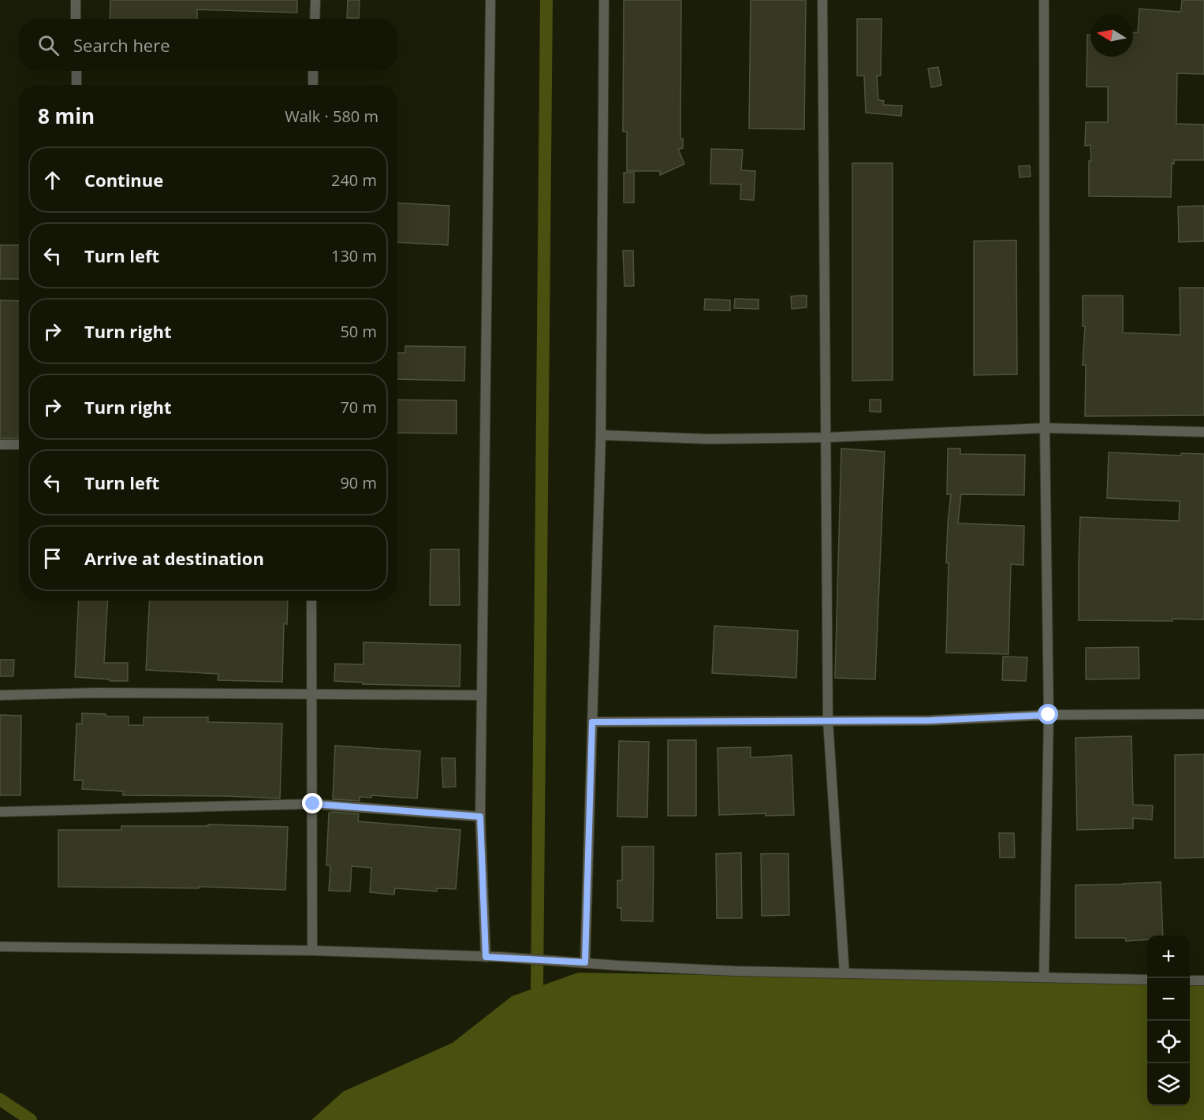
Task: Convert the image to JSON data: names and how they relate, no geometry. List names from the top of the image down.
{
  "north": "left",
  "page": {
    "search": "Search here",
    "heading": ["8 min", "Walk · 580 m"],
    "list": [
      ["Continue", "240 m"],
      ["Turn left", "130 m"],
      ["Turn right", "50 m"],
      ["Turn right", "70 m"],
      ["Turn left", "90 m"],
      "Arrive at destination"
    ],
    "map_buttons": ["+", "−"]
  }
}
